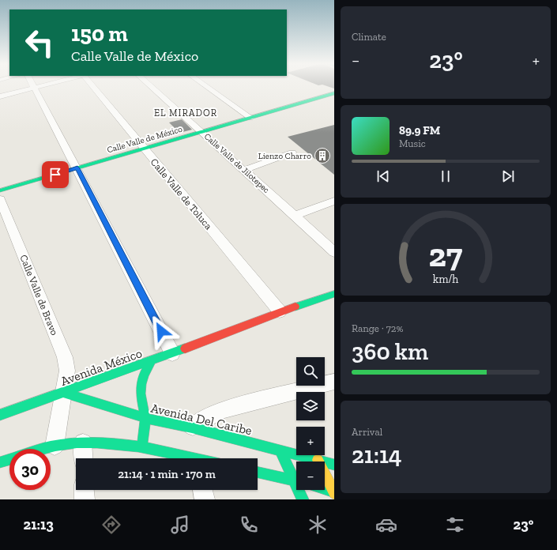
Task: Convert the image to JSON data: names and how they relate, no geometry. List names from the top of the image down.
{
  "streets": {
    "main road": ["Calle Valle de México", "Avenida México", "Avenida Del Caribe"],
    "street": ["Calle Valle de Jilotepec", "Calle Valle de Toluca", "Calle Valle de Bravo"]
  },
  "crossings": [
    ["Calle Valle de México", "Calle Valle de Jilotepec"],
    ["Calle Valle de México", "Calle Valle de Toluca"],
    ["Calle Valle de Toluca", "Avenida México"],
    ["Calle Valle de Bravo", "Avenida México"],
    ["Calle Valle de Bravo", "Avenida Del Caribe"],
    ["Avenida México", "Avenida Del Caribe"]
  ],
  "districts": ["EL MIRADOR"],
  "places": {
    "building": ["Lienzo Charro"]
  },
  "page": {
    "tile": [
      "Climate",
      ["Range · 72%", "360 km"],
      ["Arrival", "21:14"]
    ],
    "turn": ["150 m", "Calle Valle de México"],
    "heat": ["−", "23°", "+"],
    "song": ["89.9 FM", "Music"],
    "map_buttons": ["+", "−"],
    "limit": "30",
    "trip": "21:14 · 1 min · 170 m",
    "tabs": ["21:13", "23°"],
    "gauge": ["27", "km/h"]
  }
}
